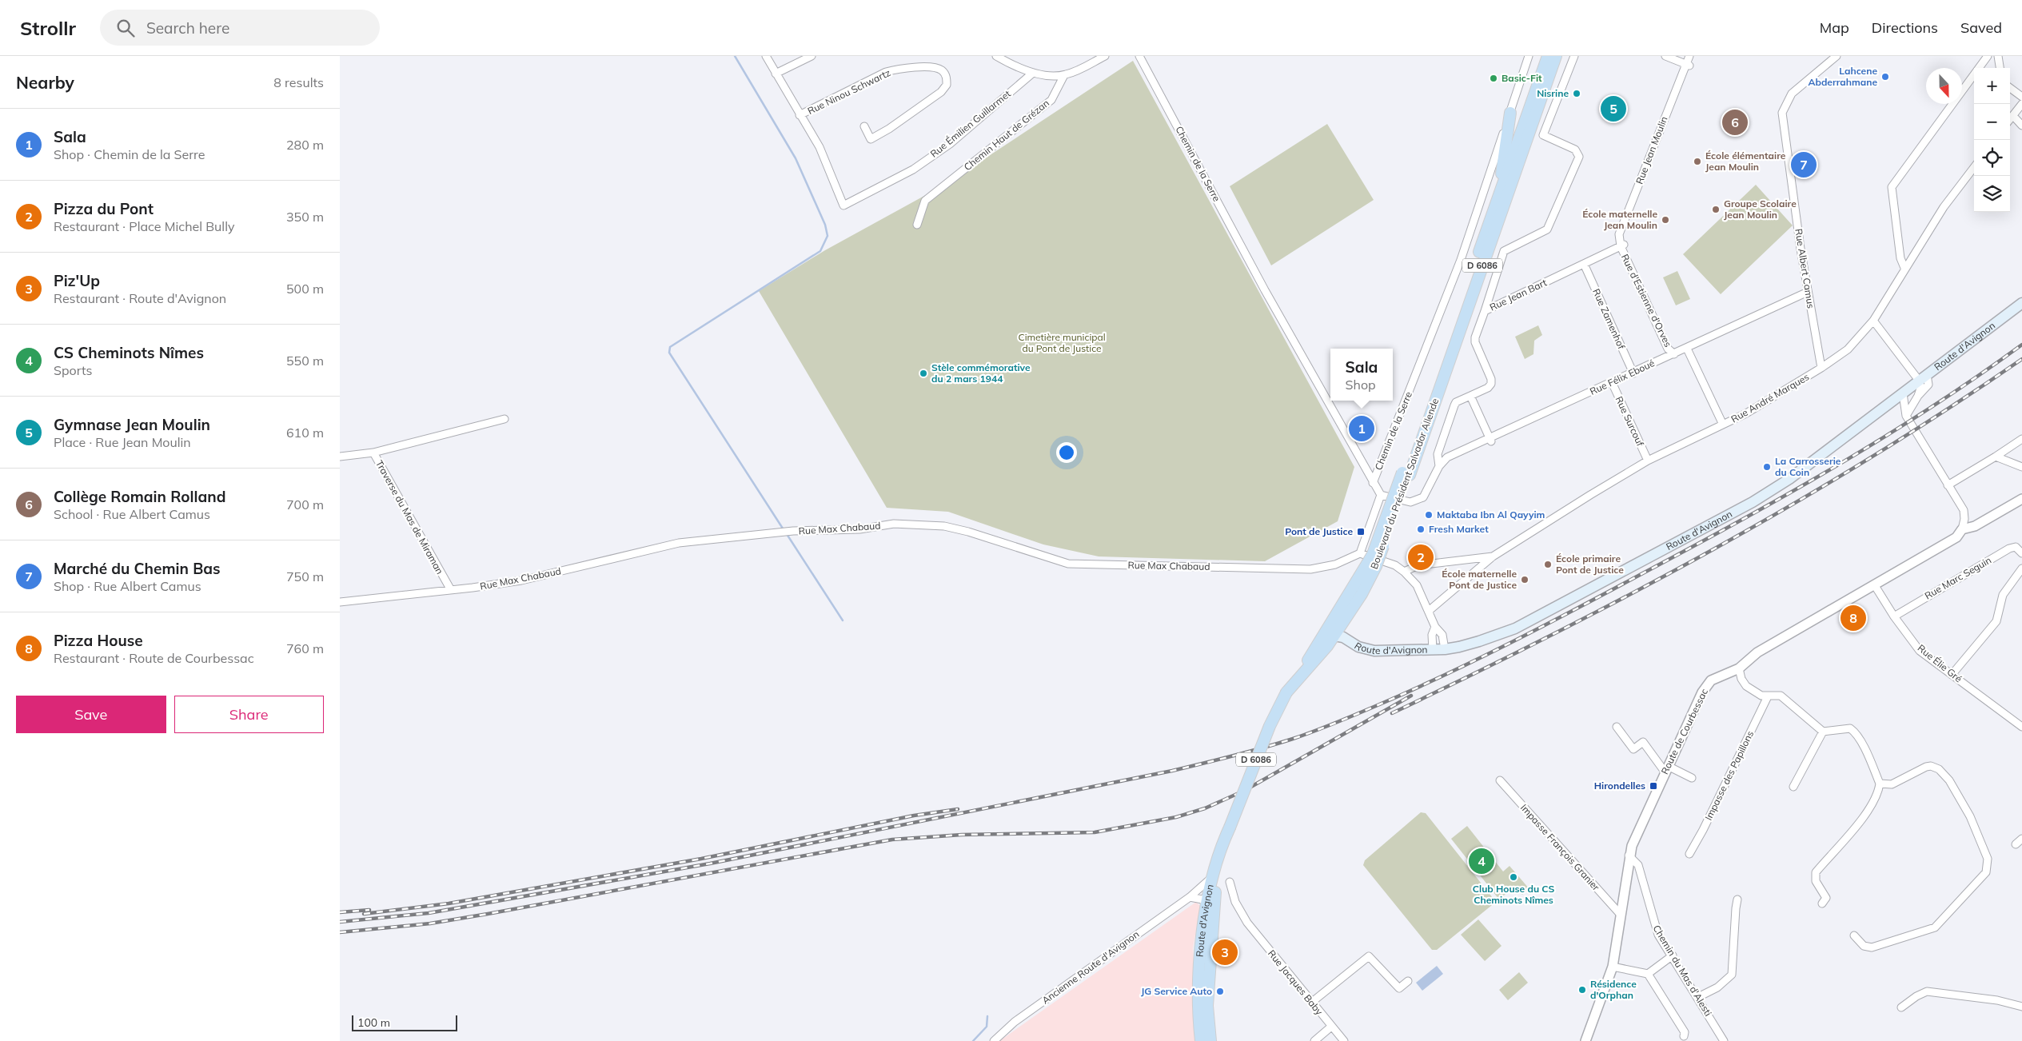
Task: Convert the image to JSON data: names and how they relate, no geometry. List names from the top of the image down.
{
  "streets": {
    "main road": ["D 6086", "Route d'Avignon", "Boulevard du Président Salvador Allende"],
    "street": [
      "Rue Ninou Schwartz",
      "Rue Émilien Guillarmet",
      "Chemin Haut de Grézan",
      "Rue Jean Moulin",
      "Chemin de la Serre",
      "Rue Albert Camus",
      "Rue Jean Bart",
      "Rue d'Estienne d'Orves",
      "Rue Zamenhof",
      "Rue Félix Eboué",
      "Rue André Marques",
      "Rue Surcouf",
      "Traverse du Mas de Miraman",
      "Rue Max Chabaud",
      "Rue Marc Seguin",
      "Rue Élie Gré",
      "Route de Courbessac",
      "Impasse des Papillons",
      "Impasse François Granier",
      "Ancienne Route d'Avignon",
      "Chemin du Mas d'Alesti",
      "Rue Jacques Baby"
    ]
  },
  "crossings": [
    ["Rue Ninou Schwartz", "Rue Émilien Guillarmet"],
    ["Rue Jean Moulin", "Rue Jean Bart"],
    ["Rue Jean Moulin", "Rue d'Estienne d'Orves"],
    ["D 6086", "Route d'Avignon"],
    ["D 6086", "Boulevard du Président Salvador Allende"],
    ["Rue Albert Camus", "Rue Félix Eboué"],
    ["Rue Albert Camus", "Rue André Marques"],
    ["Rue Jean Bart", "Rue d'Estienne d'Orves"],
    ["Rue Jean Bart", "Rue Zamenhof"],
    ["Rue d'Estienne d'Orves", "Rue Félix Eboué"],
    ["Rue d'Estienne d'Orves", "Rue André Marques"],
    ["Rue Zamenhof", "Rue Félix Eboué"],
    ["Route d'Avignon", "Boulevard du Président Salvador Allende"],
    ["Route d'Avignon", "Ancienne Route d'Avignon"],
    ["Rue Félix Eboué", "Rue Surcouf"],
    ["Rue André Marques", "Rue Surcouf"],
    ["Traverse du Mas de Miraman", "Rue Max Chabaud"],
    ["Rue Marc Seguin", "Rue Élie Gré"],
    ["Rue Élie Gré", "Route de Courbessac"],
    ["Route de Courbessac", "Impasse François Granier"],
    ["Route de Courbessac", "Chemin du Mas d'Alesti"]
  ],
  "parks": ["Cimetière municipal du Pont de Justice"],
  "places": {
    "other": [
      "Lahcene Abderrahmane",
      "Basic-Fit",
      "Nisrine",
      "École élémentaire Jean Moulin",
      "Groupe Scolaire Jean Moulin",
      "École maternelle Jean Moulin",
      "Stèle commémorative du 2 mars 1944",
      "La Carrosserie du Coin",
      "Maktaba Ibn Al Qayyim",
      "Fresh Market",
      "École primaire Pont de Justice",
      "École maternelle Pont de Justice",
      "Club House du CS Cheminots Nîmes",
      "Résidence d'Orphan",
      "JG Service Auto"
    ],
    "transit": ["Pont de Justice", "Hirondelles"]
  },
  "scale_bar": "100 m",
  "north": "bottom",
  "page": {
    "header": "Strollr",
    "search": "Search here",
    "nav": ["Map", "Directions", "Saved"],
    "heading": ["Nearby", "8 results"],
    "map_buttons": ["+", "−"],
    "pins": [
      "5",
      "6",
      "7",
      "1",
      "2",
      "8",
      "4",
      "3"
    ],
    "list": [
      {
        "mark": "1",
        "name": "Sala",
        "note": "Shop · Chemin de la Serre",
        "value": "280 m"
      },
      {
        "mark": "2",
        "name": "Pizza du Pont",
        "note": "Restaurant · Place Michel Bully",
        "value": "350 m"
      },
      {
        "mark": "3",
        "name": "Piz'Up",
        "note": "Restaurant · Route d'Avignon",
        "value": "500 m"
      },
      {
        "mark": "4",
        "name": "CS Cheminots Nîmes",
        "note": "Sports",
        "value": "550 m"
      },
      {
        "mark": "5",
        "name": "Gymnase Jean Moulin",
        "note": "Place · Rue Jean Moulin",
        "value": "610 m"
      },
      {
        "mark": "6",
        "name": "Collège Romain Rolland",
        "note": "School · Rue Albert Camus",
        "value": "700 m"
      },
      {
        "mark": "7",
        "name": "Marché du Chemin Bas",
        "note": "Shop · Rue Albert Camus",
        "value": "750 m"
      },
      {
        "mark": "8",
        "name": "Pizza House",
        "note": "Restaurant · Route de Courbessac",
        "value": "760 m"
      }
    ],
    "popup": ["Sala", "Shop"],
    "buttons": ["Save", "Share"],
    "scale": "100 m"
  }
}
